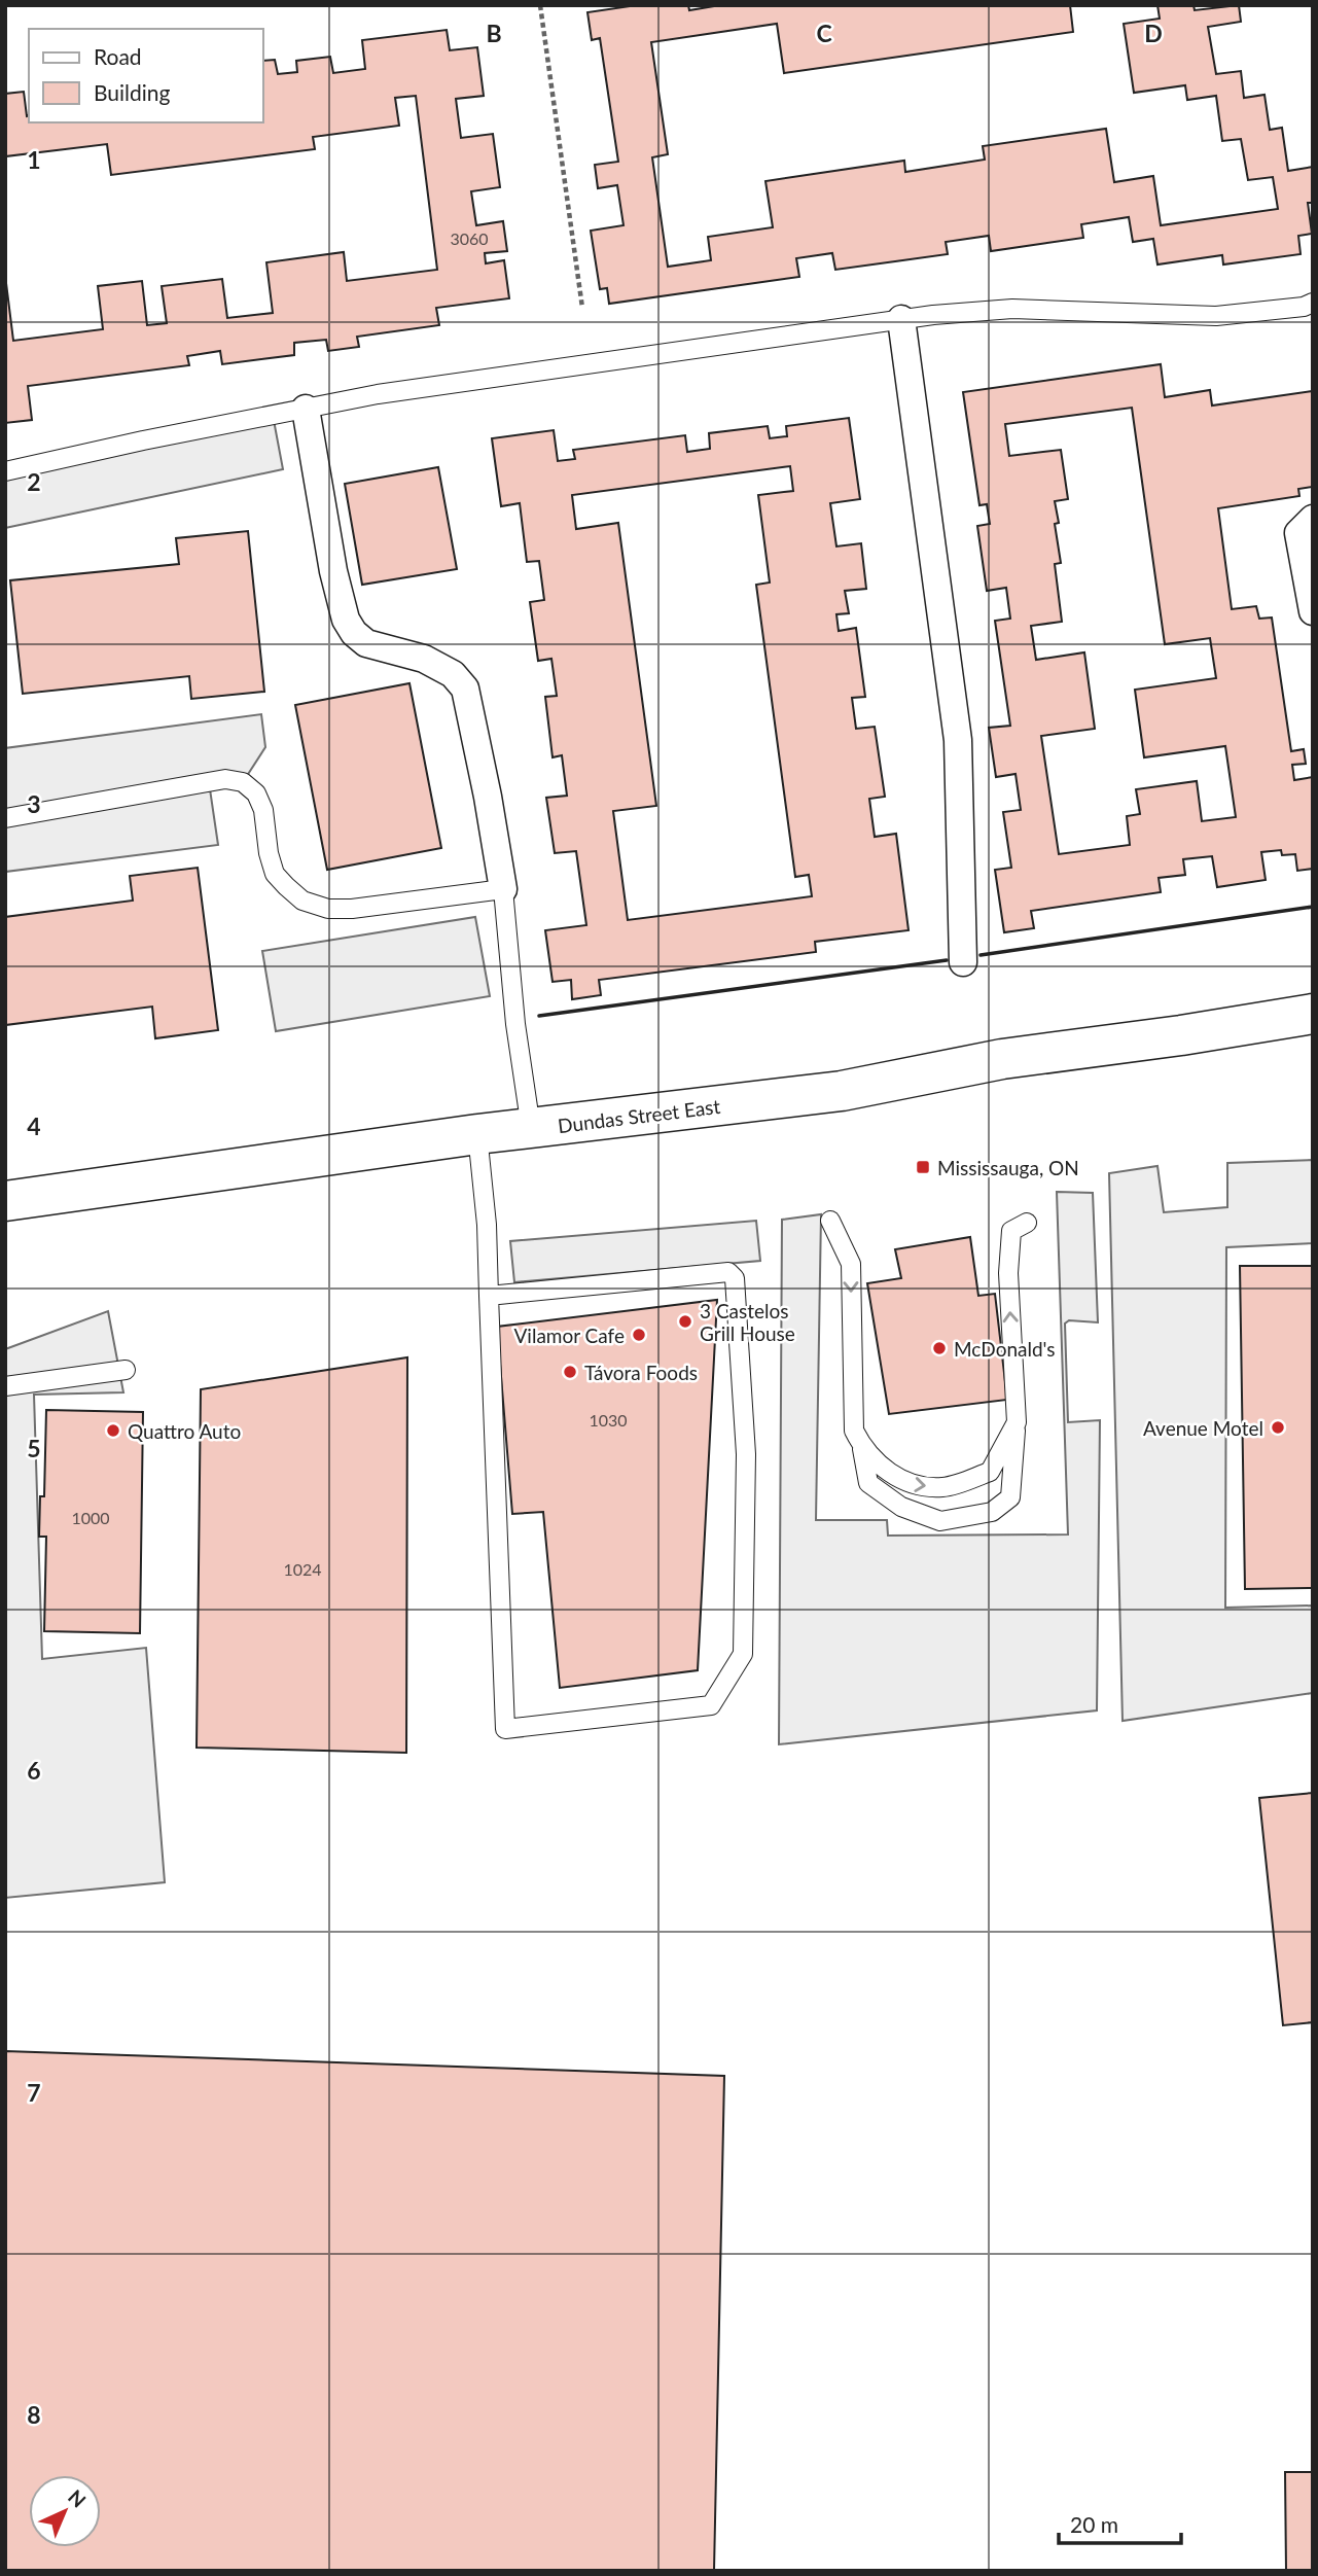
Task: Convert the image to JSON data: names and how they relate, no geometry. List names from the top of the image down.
{
  "streets": {
    "main road": ["Dundas Street East"]
  },
  "places": {
    "transit": ["Mississauga, ON"],
    "other": [
      "3 Castelos Grill House",
      "Vilamor Cafe",
      "McDonald's",
      "Távora Foods",
      "Avenue Motel",
      "Quattro Auto"
    ]
  },
  "house_numbers": [
    "3060",
    "1030",
    "1000",
    "1024"
  ],
  "legend": ["Road", "Building"],
  "scale_bar": "20 m",
  "north": "top right",
  "grid": {
    "columns": ["B", "C", "D"],
    "rows": [
      "1",
      "2",
      "3",
      "4",
      "5",
      "6",
      "7",
      "8"
    ]
  }
}
